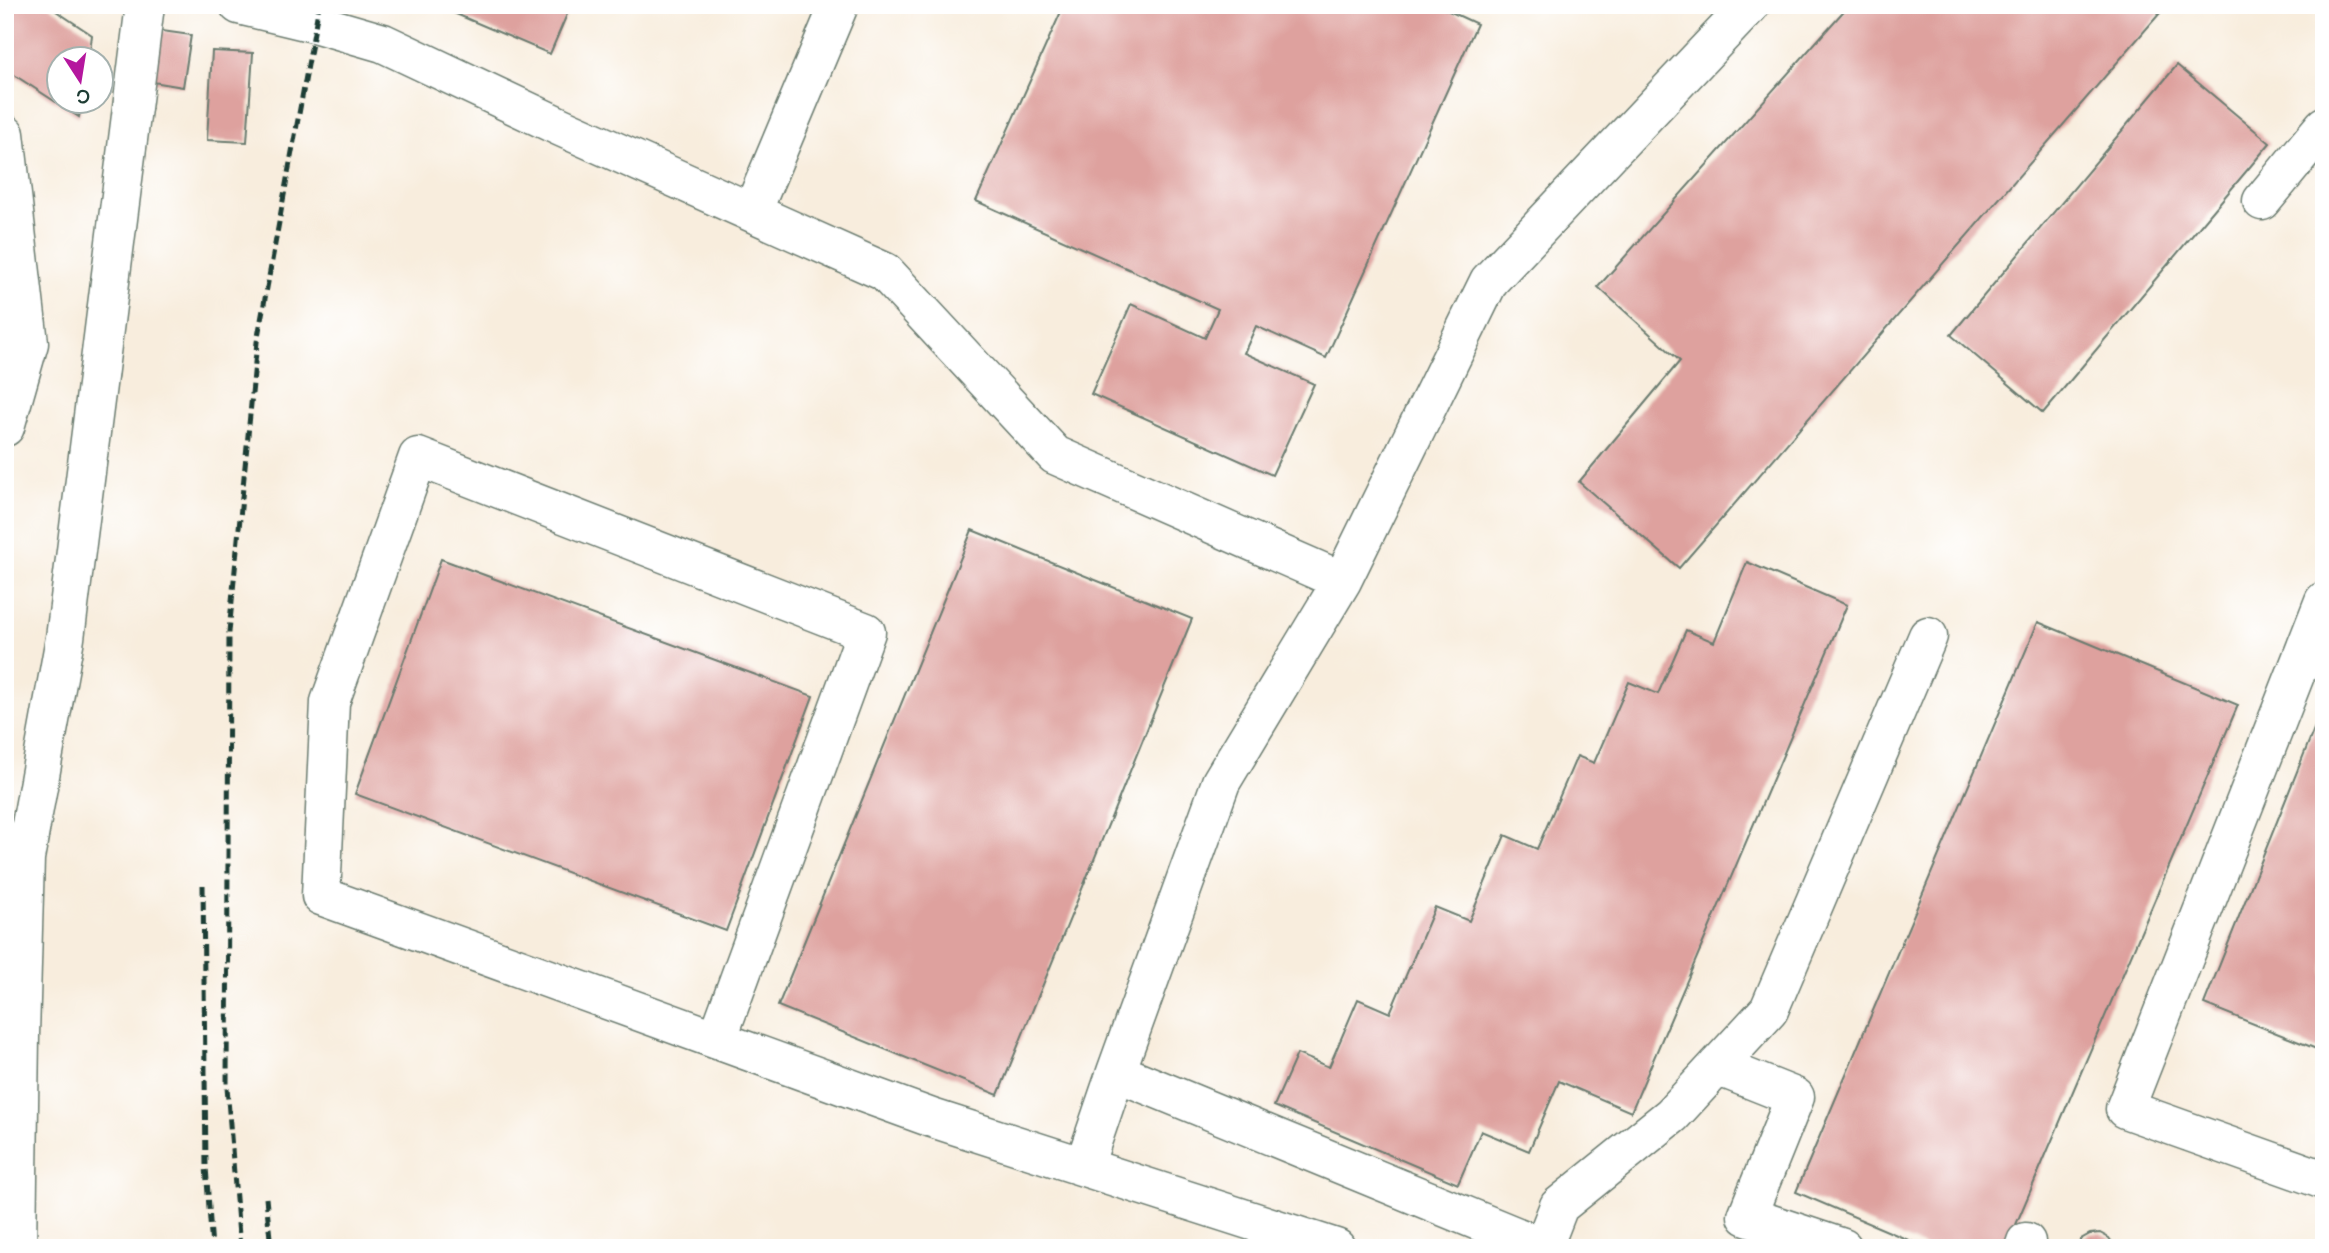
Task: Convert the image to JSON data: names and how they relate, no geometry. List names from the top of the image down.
{
  "north": "bottom"
}
